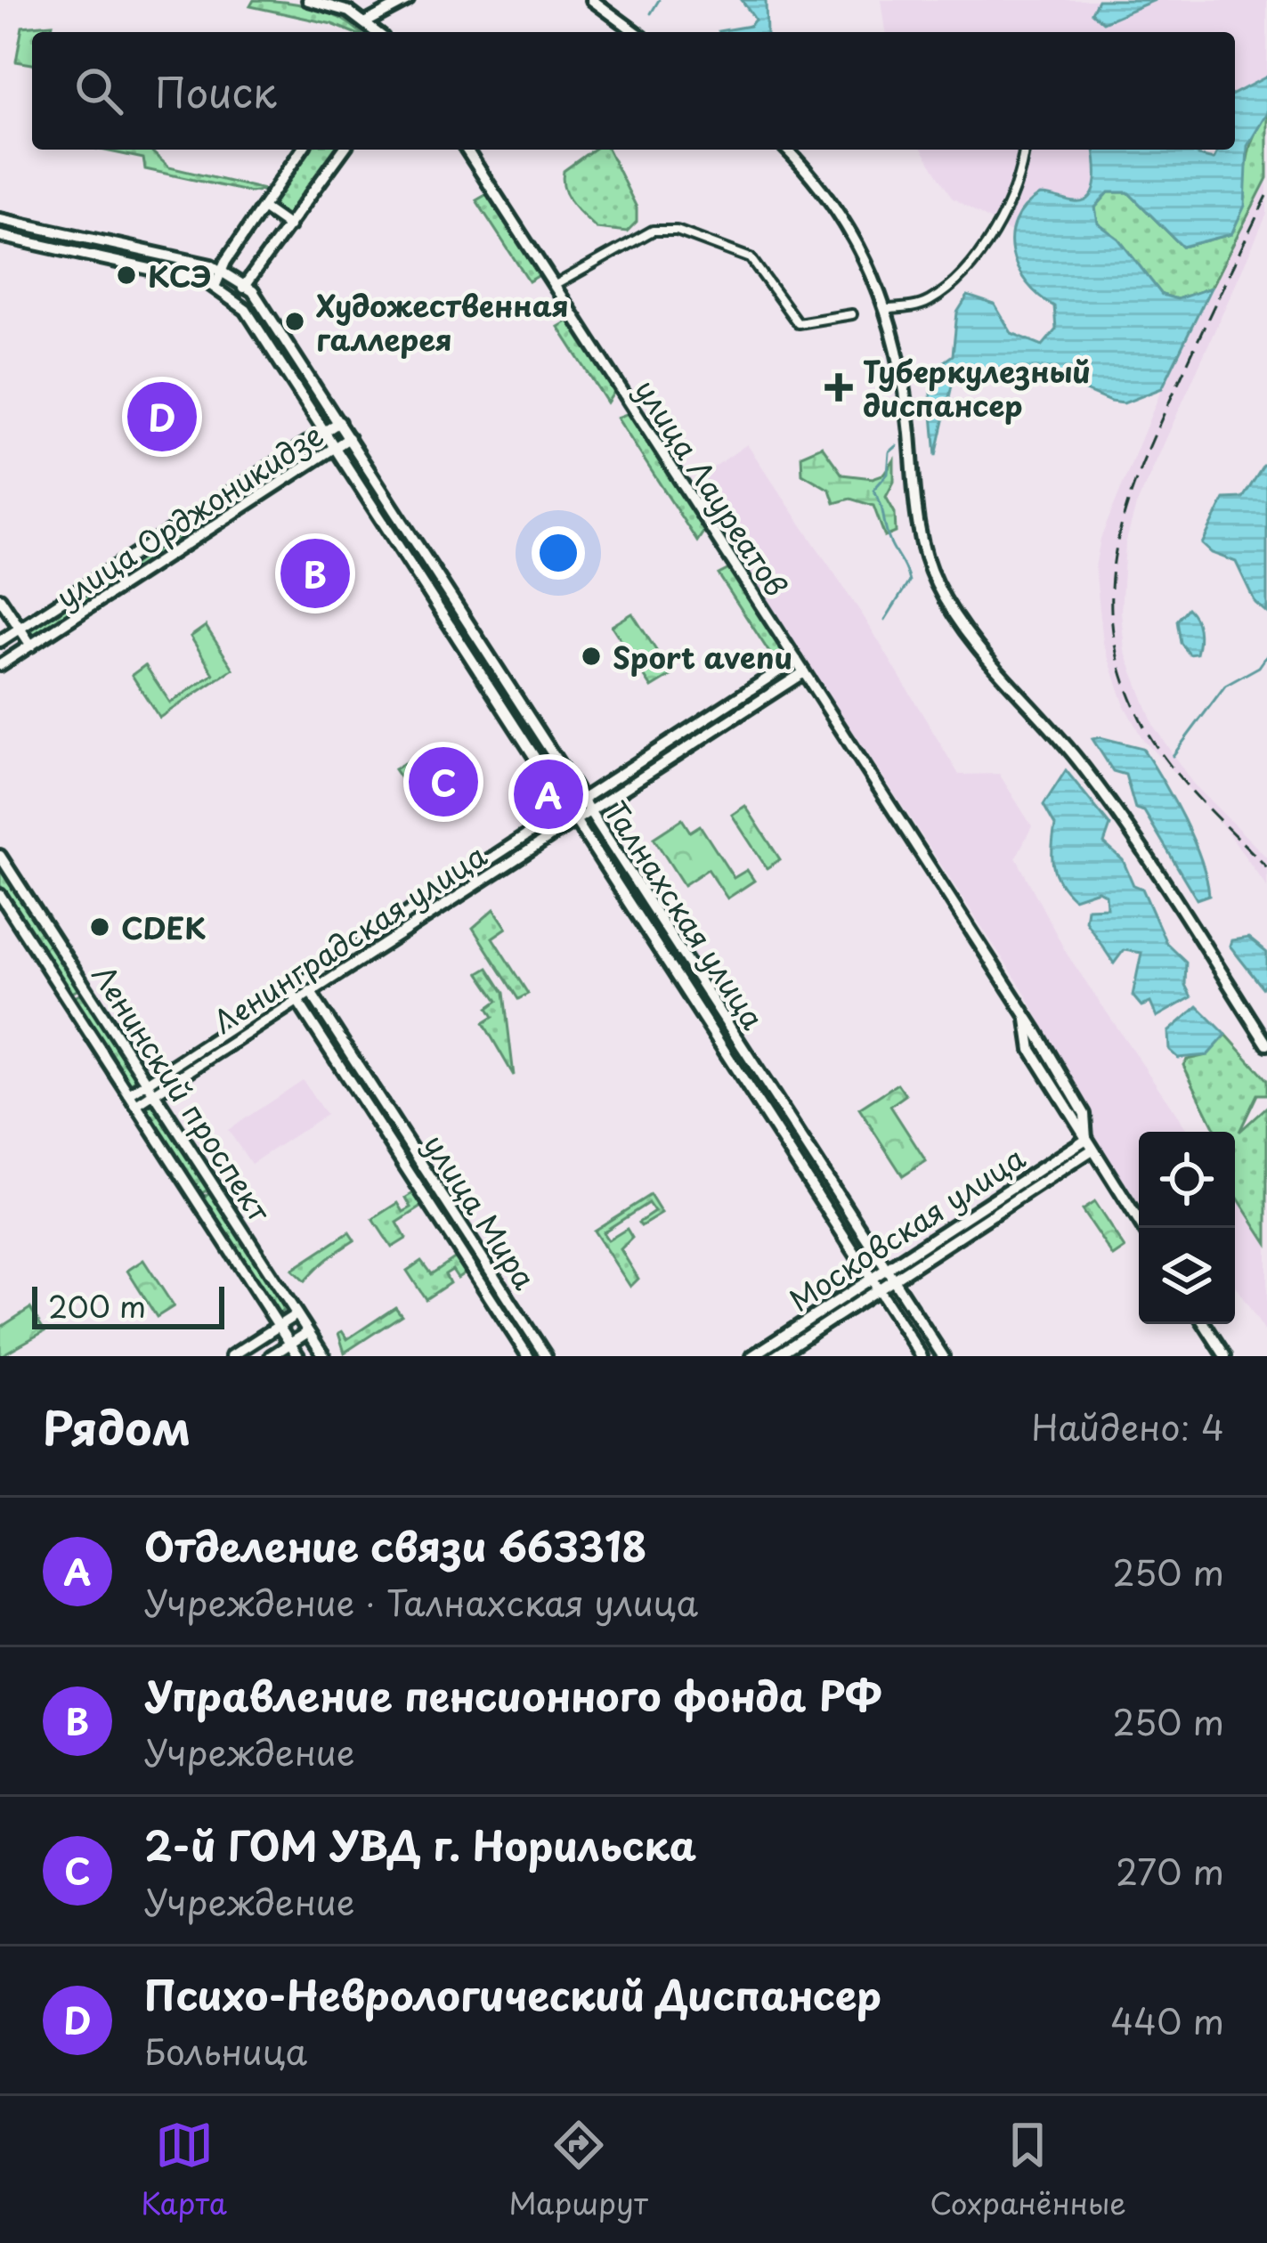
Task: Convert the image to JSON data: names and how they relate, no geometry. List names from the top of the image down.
{
  "streets": {
    "street": [
      "улица Лауреатов",
      "улица Орджоникидзе",
      "Талнахская улица",
      "Ленинградская улица",
      "Ленинский проспект",
      "улица Мира",
      "Московская улица"
    ]
  },
  "crossings": [
    ["улица Лауреатов", "Ленинградская улица"],
    ["улица Лауреатов", "Московская улица"],
    ["улица Орджоникидзе", "Талнахская улица"],
    ["Талнахская улица", "Ленинградская улица"],
    ["Талнахская улица", "Московская улица"],
    ["Ленинградская улица", "Ленинский проспект"],
    ["Ленинградская улица", "улица Мира"]
  ],
  "places": {
    "other": [
      "КСЭ",
      "Художественная галлерея",
      "Sport avenu",
      "CDEK"
    ],
    "health": ["Туберкулезный диспансер"]
  },
  "scale_bar": "200 m",
  "page": {
    "search": "Поиск",
    "pins": [
      "D",
      "B",
      "C",
      "A"
    ],
    "scale": "200 m",
    "heading": ["Рядом", "Найдено: 4"],
    "list": [
      {
        "mark": "A",
        "name": "Отделение связи 663318",
        "note": "Учреждение · Талнахская улица",
        "value": "250 m"
      },
      {
        "mark": "B",
        "name": "Управление пенсионного фонда РФ",
        "note": "Учреждение",
        "value": "250 m"
      },
      {
        "mark": "C",
        "name": "2-й ГОМ УВД г. Норильска",
        "note": "Учреждение",
        "value": "270 m"
      },
      {
        "mark": "D",
        "name": "Психо-Неврологический Диспансер",
        "note": "Больница",
        "value": "440 m"
      }
    ],
    "nav": ["Карта", "Маршрут", "Сохранённые"]
  }
}
